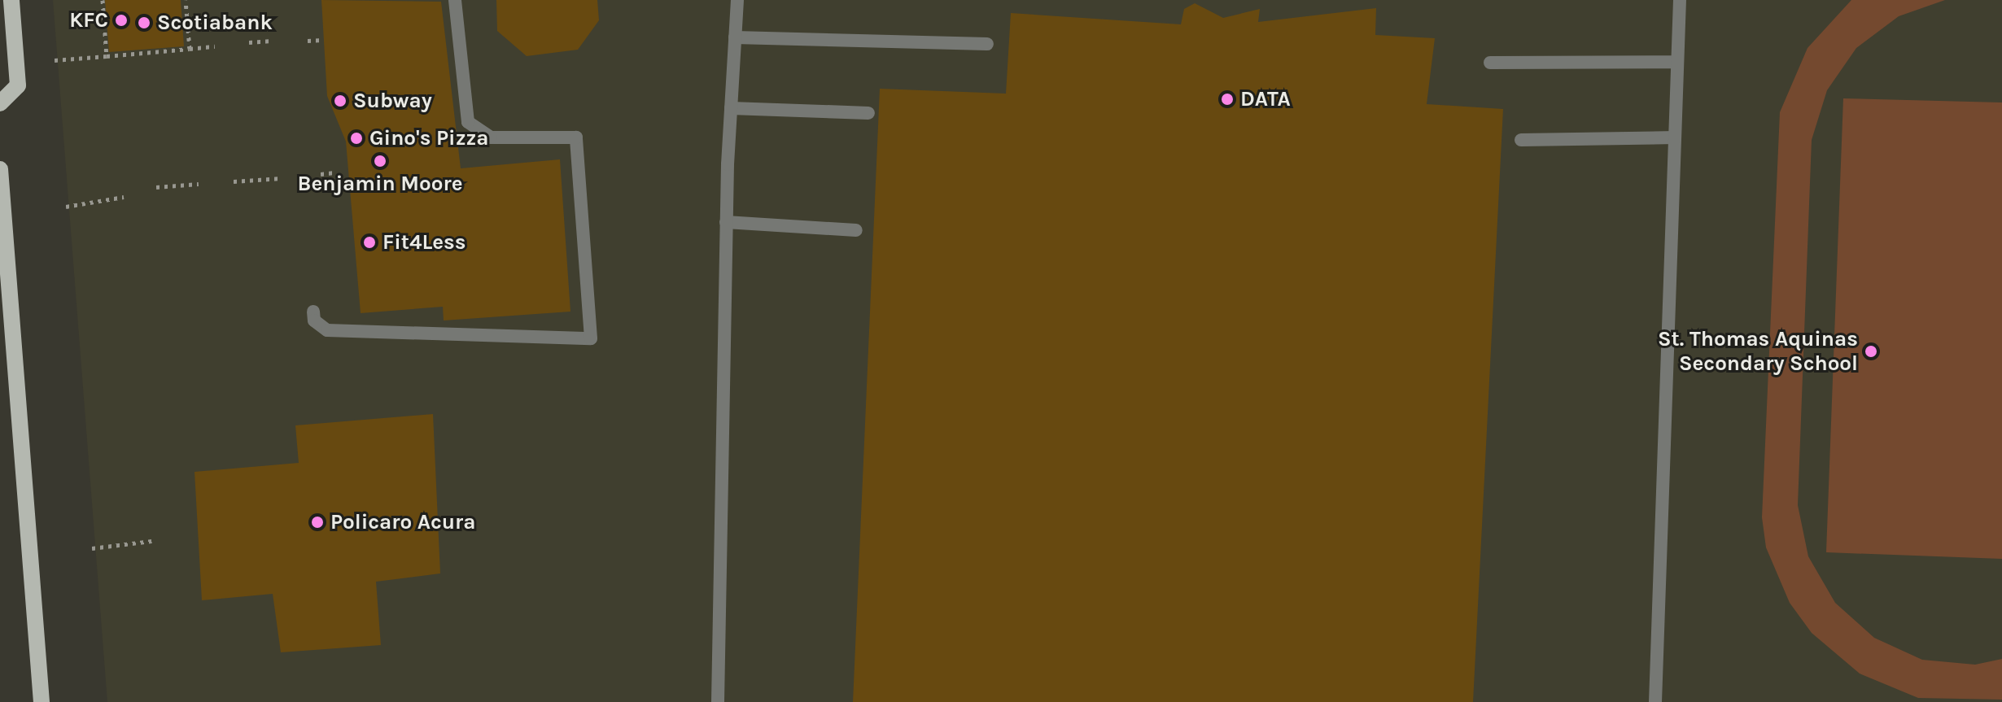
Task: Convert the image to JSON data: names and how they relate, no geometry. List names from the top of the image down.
{
  "places": [
    "KFC",
    "Scotiabank",
    "DATA",
    "Subway",
    "Gino's Pizza",
    "Benjamin Moore",
    "Fit4Less",
    "St. Thomas Aquinas Secondary School",
    "Policaro Acura"
  ]
}
